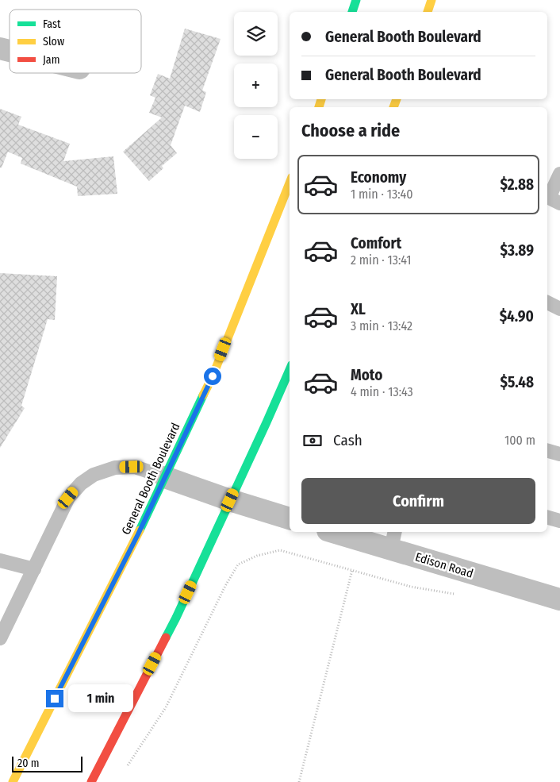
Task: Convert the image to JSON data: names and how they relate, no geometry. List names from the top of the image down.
{
  "streets": {
    "highway": ["General Booth Boulevard"],
    "street": ["Edison Road"]
  },
  "legend": ["Fast", "Slow", "Jam"],
  "scale_bar": "20 m",
  "page": {
    "map_buttons": ["+", "−"],
    "banner": ["General Booth Boulevard", "General Booth Boulevard"],
    "heading": "Choose a ride",
    "list": [
      {
        "name": "Economy",
        "note": "1 min · 13:40",
        "value": "$2.88"
      },
      {
        "name": "Comfort",
        "note": "2 min · 13:41",
        "value": "$3.89"
      },
      {
        "name": "XL",
        "note": "3 min · 13:42",
        "value": "$4.90"
      },
      {
        "name": "Moto",
        "note": "4 min · 13:43",
        "value": "$5.48"
      }
    ],
    "pay": ["Cash", "100 m"],
    "buttons": "Confirm",
    "bubble": "1 min",
    "scale": "20 m"
  }
}
